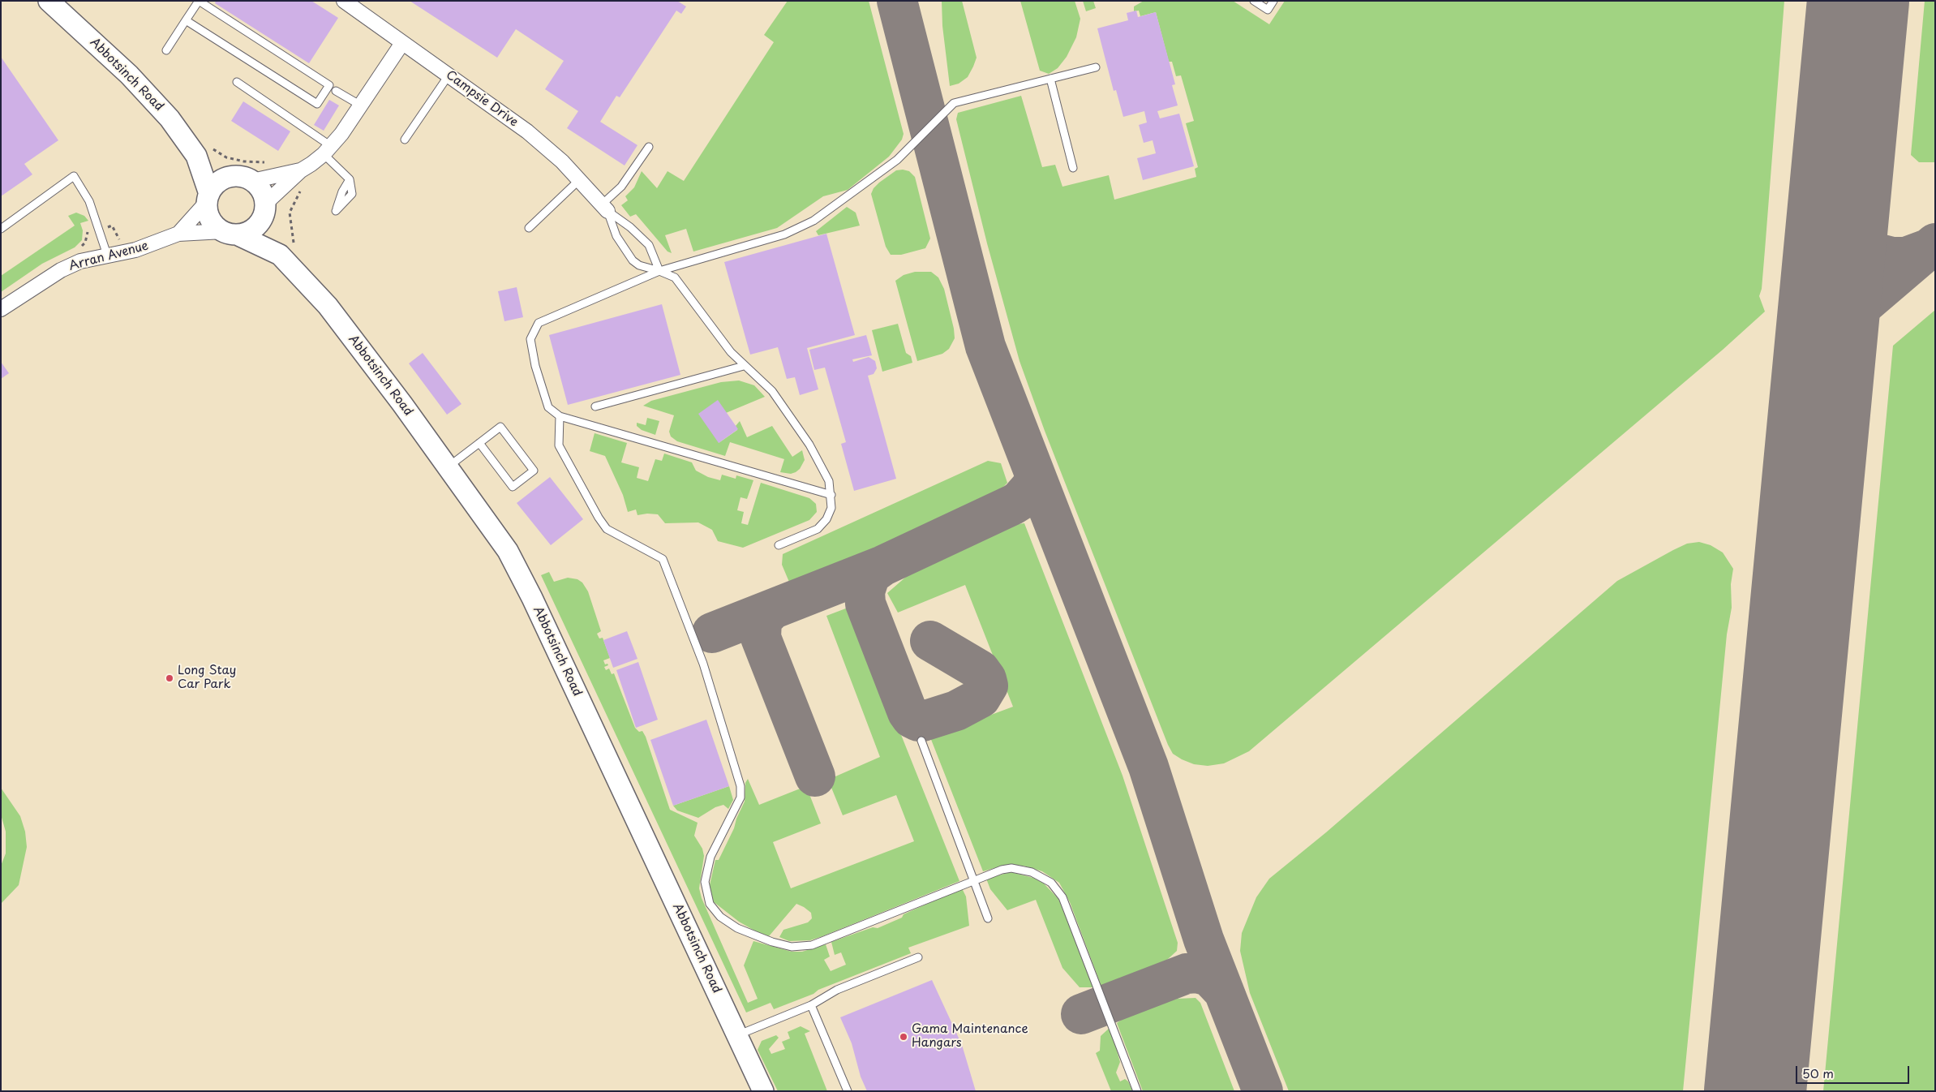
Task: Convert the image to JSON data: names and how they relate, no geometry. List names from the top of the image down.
{
  "streets": {
    "street": ["Abbotsinch Road", "Campsie Drive", "Arran Avenue"]
  },
  "crossings": [
    ["Abbotsinch Road", "Arran Avenue"]
  ],
  "places": ["Long Stay Car Park", "Gama Maintenance Hangars"],
  "scale_bar": "50 m"
}
